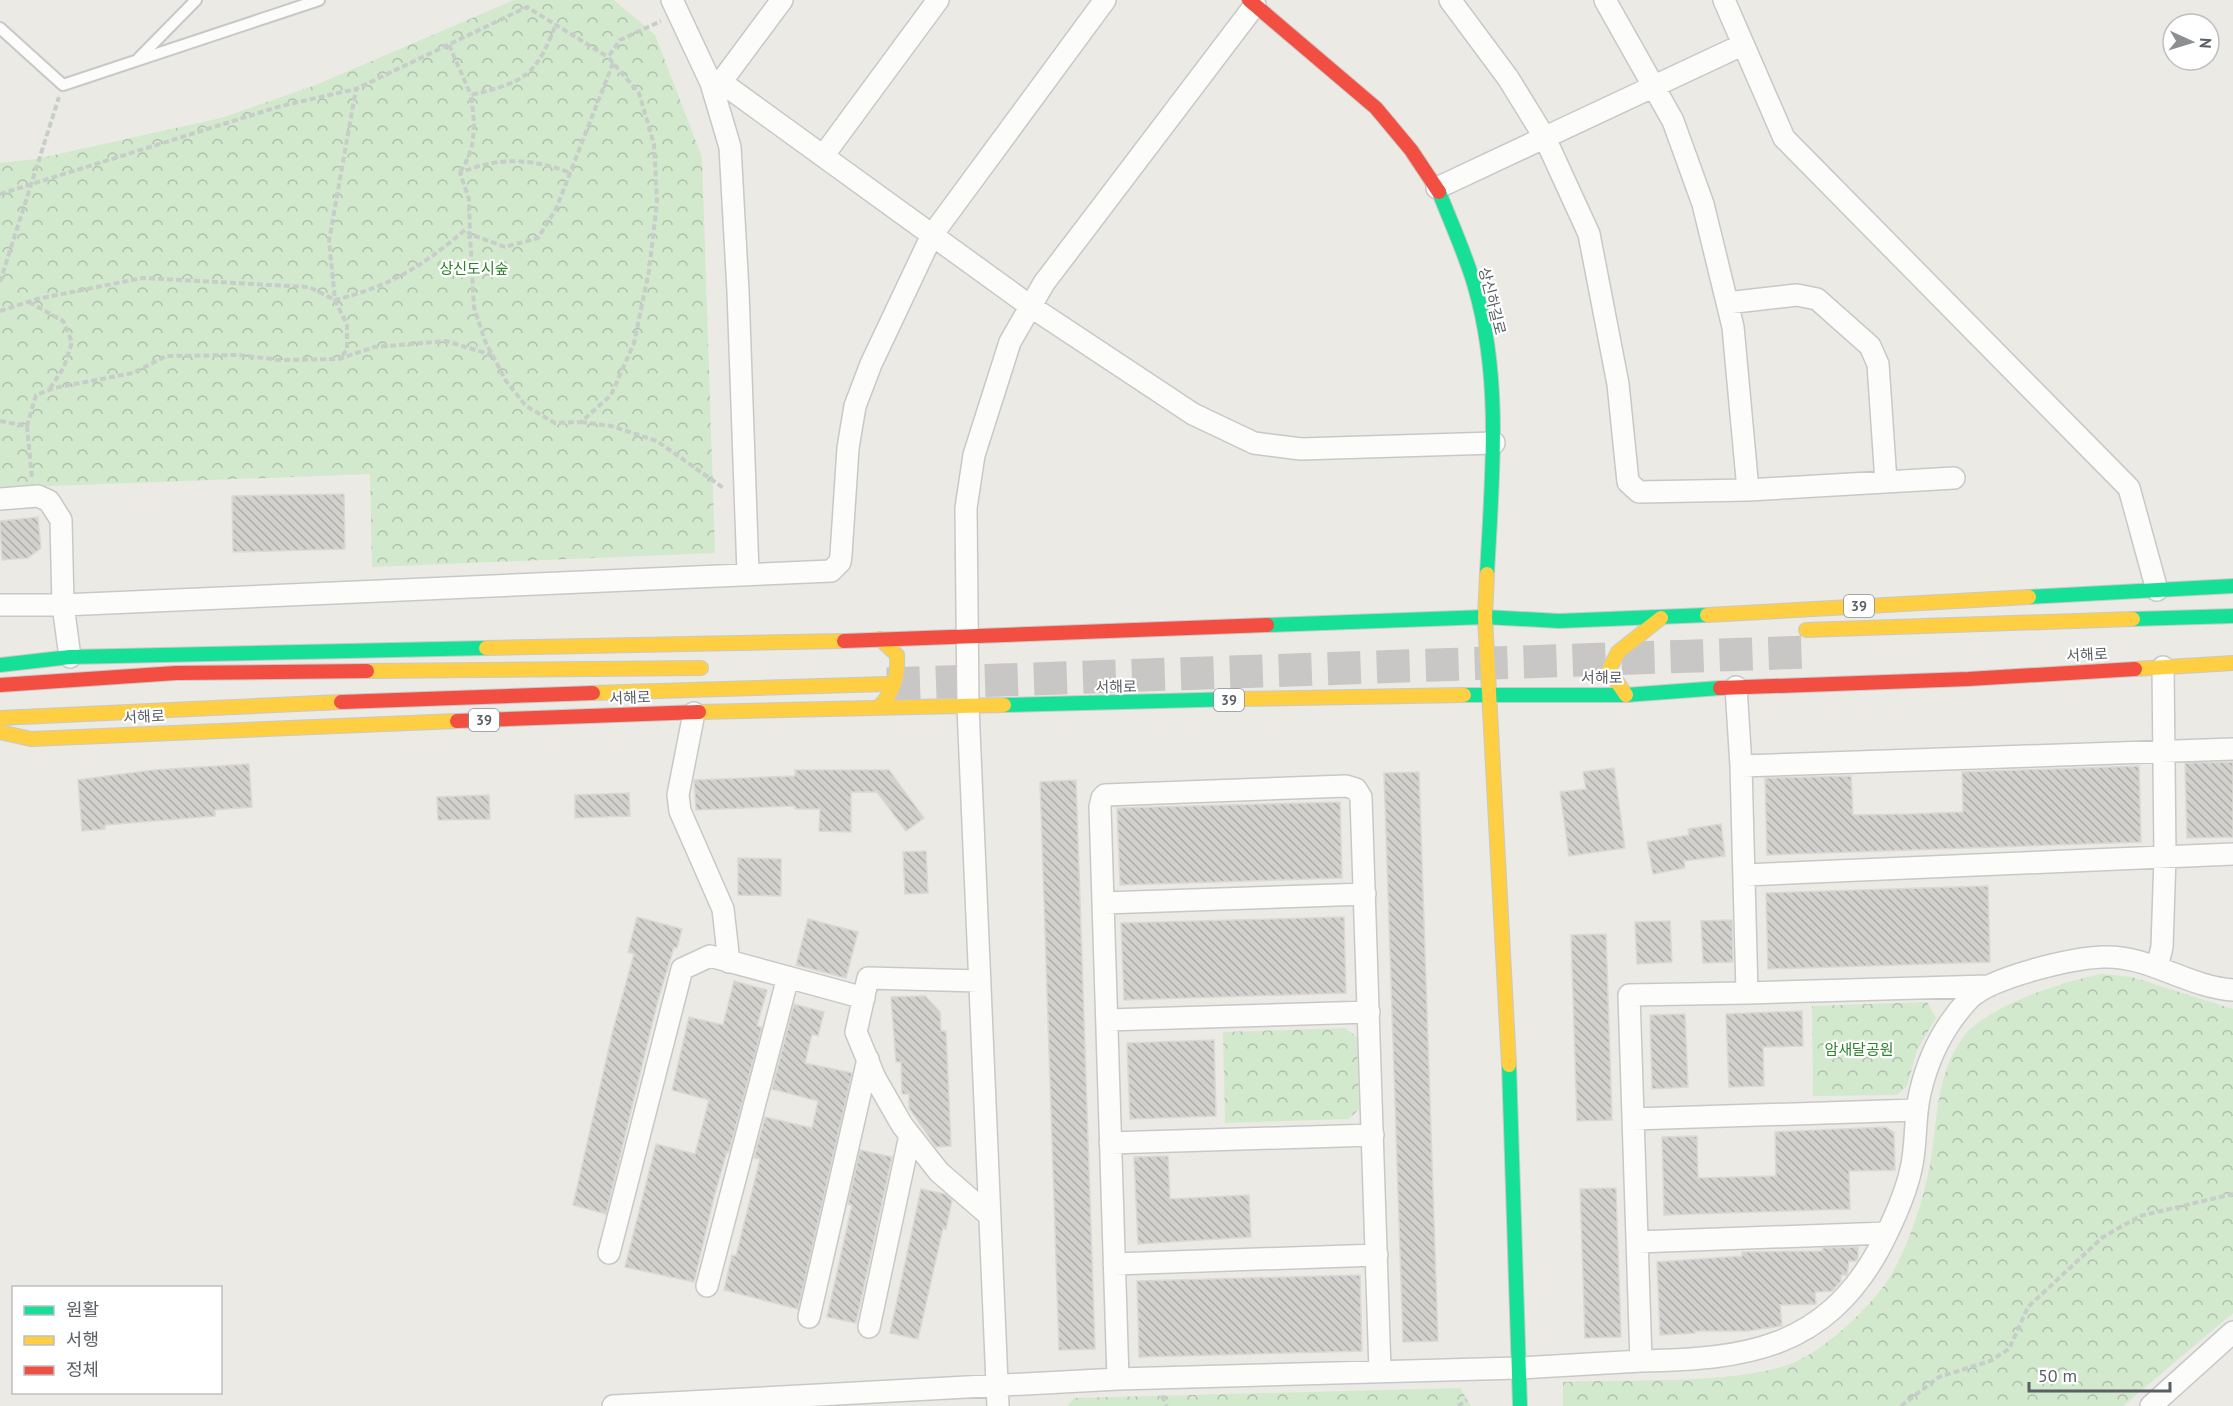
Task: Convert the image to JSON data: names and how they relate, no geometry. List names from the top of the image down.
{
  "streets": {
    "main road": ["상신하길로", "39", "서해로"]
  },
  "crossings": [
    ["상신하길로", "39"],
    ["상신하길로", "서해로"]
  ],
  "parks": ["상신도시숲", "암새달공원"],
  "legend": ["원활", "서행", "정체"],
  "scale_bar": "50 m",
  "north": "right"
}
